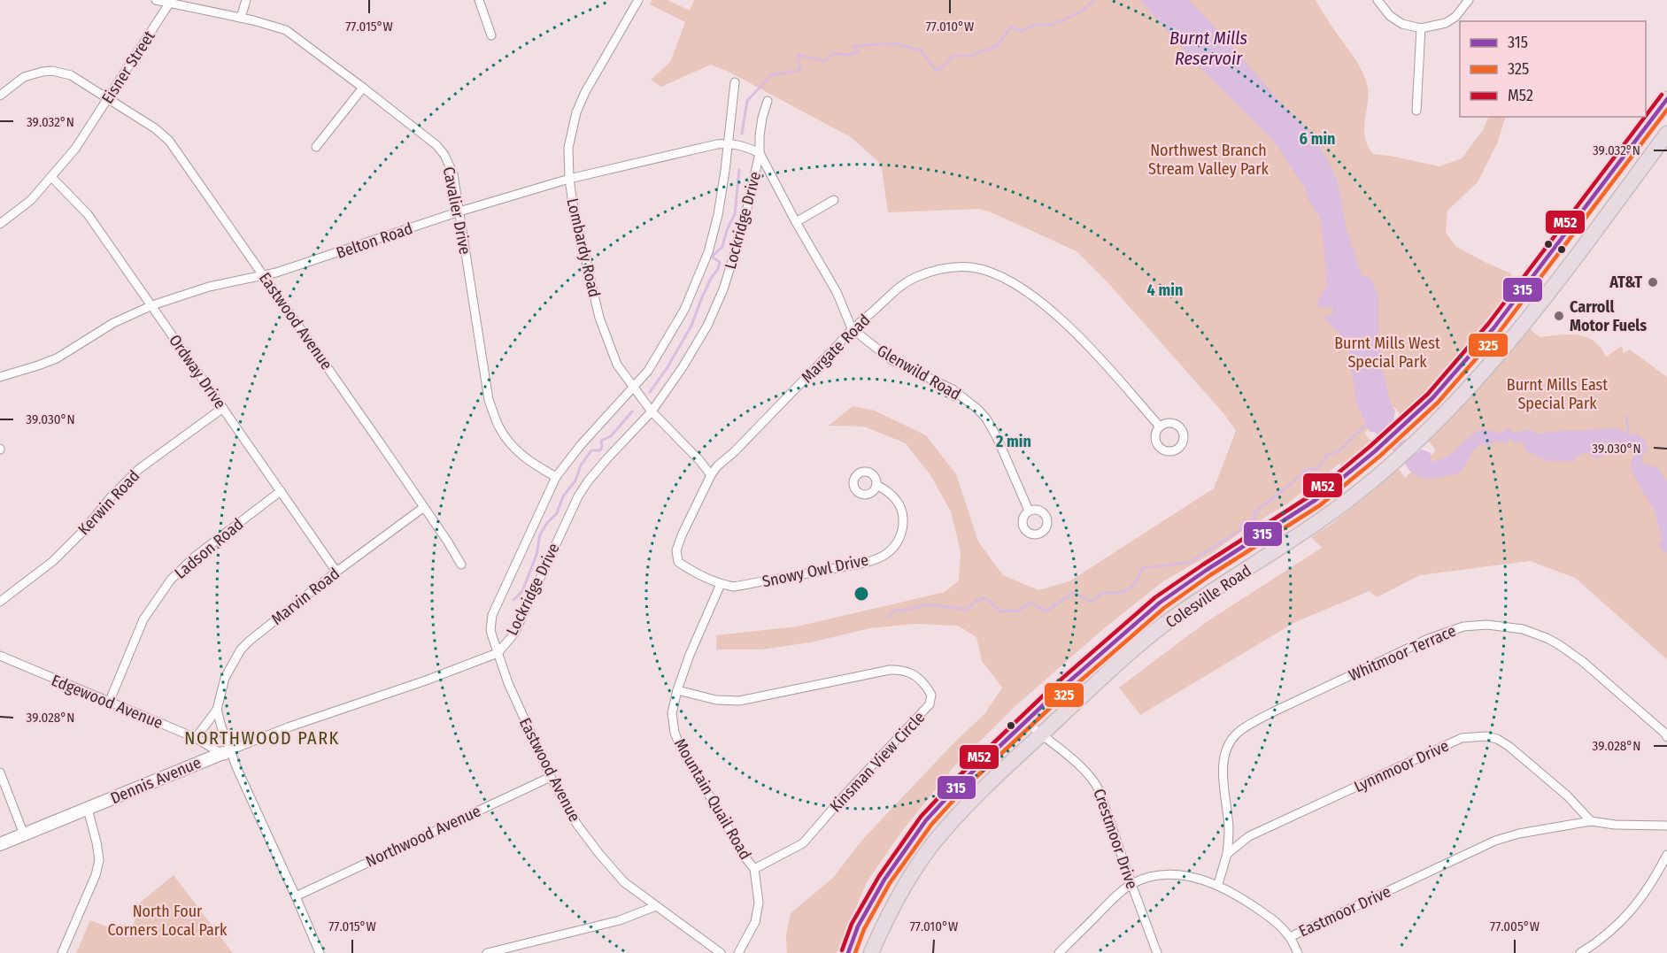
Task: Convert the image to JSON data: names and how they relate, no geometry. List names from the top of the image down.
{
  "streets": {
    "highway": ["Colesville Road"],
    "street": [
      "Eisner Street",
      "Cavalier Drive",
      "Lockridge Drive",
      "Belton Road",
      "Lombardy Road",
      "Eastwood Avenue",
      "Margate Road",
      "Ordway Drive",
      "Glenwild Road",
      "Kerwin Road",
      "Ladson Road",
      "Snowy Owl Drive",
      "Marvin Road",
      "Whitmoor Terrace",
      "Edgewood Avenue",
      "Kinsman View Circle",
      "Lynnmoor Drive",
      "Dennis Avenue",
      "Mountain Quail Road",
      "Northwood Avenue",
      "Crestmoor Drive",
      "Eastmoor Drive"
    ]
  },
  "crossings": [
    ["Eisner Street", "Cavalier Drive"],
    ["Eisner Street", "Eastwood Avenue"],
    ["Eisner Street", "Ordway Drive"],
    ["Cavalier Drive", "Lockridge Drive"],
    ["Cavalier Drive", "Belton Road"],
    ["Lockridge Drive", "Belton Road"],
    ["Lockridge Drive", "Lombardy Road"],
    ["Lockridge Drive", "Eastwood Avenue"],
    ["Lockridge Drive", "Glenwild Road"],
    ["Lockridge Drive", "Dennis Avenue"],
    ["Belton Road", "Lombardy Road"],
    ["Belton Road", "Eastwood Avenue"],
    ["Belton Road", "Ordway Drive"],
    ["Belton Road", "Glenwild Road"],
    ["Lombardy Road", "Margate Road"],
    ["Eastwood Avenue", "Marvin Road"],
    ["Eastwood Avenue", "Dennis Avenue"],
    ["Eastwood Avenue", "Northwood Avenue"],
    ["Margate Road", "Glenwild Road"],
    ["Margate Road", "Snowy Owl Drive"],
    ["Margate Road", "Mountain Quail Road"],
    ["Ordway Drive", "Kerwin Road"],
    ["Ordway Drive", "Ladson Road"],
    ["Ordway Drive", "Marvin Road"],
    ["Ladson Road", "Edgewood Avenue"],
    ["Snowy Owl Drive", "Mountain Quail Road"],
    ["Marvin Road", "Edgewood Avenue"],
    ["Colesville Road", "Crestmoor Drive"],
    ["Whitmoor Terrace", "Lynnmoor Drive"],
    ["Edgewood Avenue", "Dennis Avenue"],
    ["Edgewood Avenue", "Northwood Avenue"],
    ["Kinsman View Circle", "Mountain Quail Road"],
    ["Lynnmoor Drive", "Eastmoor Drive"],
    ["Crestmoor Drive", "Eastmoor Drive"]
  ],
  "districts": ["NORTHWOOD PARK"],
  "water": ["Burnt Mills Reservoir"],
  "parks": [
    "Northwest Branch Stream Valley Park",
    "Burnt Mills West Special Park",
    "Burnt Mills East Special Park",
    "North Four Corners Local Park"
  ],
  "places": ["AT&T", "Carroll Motor Fuels"],
  "lines": ["transit line M52", "transit line 315", "transit line 325"],
  "legend": ["315", "325", "M52"],
  "coordinates": [
    "77.015°W",
    "77.010°W",
    "39.032°N",
    "39.030°N",
    "39.028°N",
    "77.005°W"
  ],
  "rings": ["6 min", "4 min", "2 min"]
}
